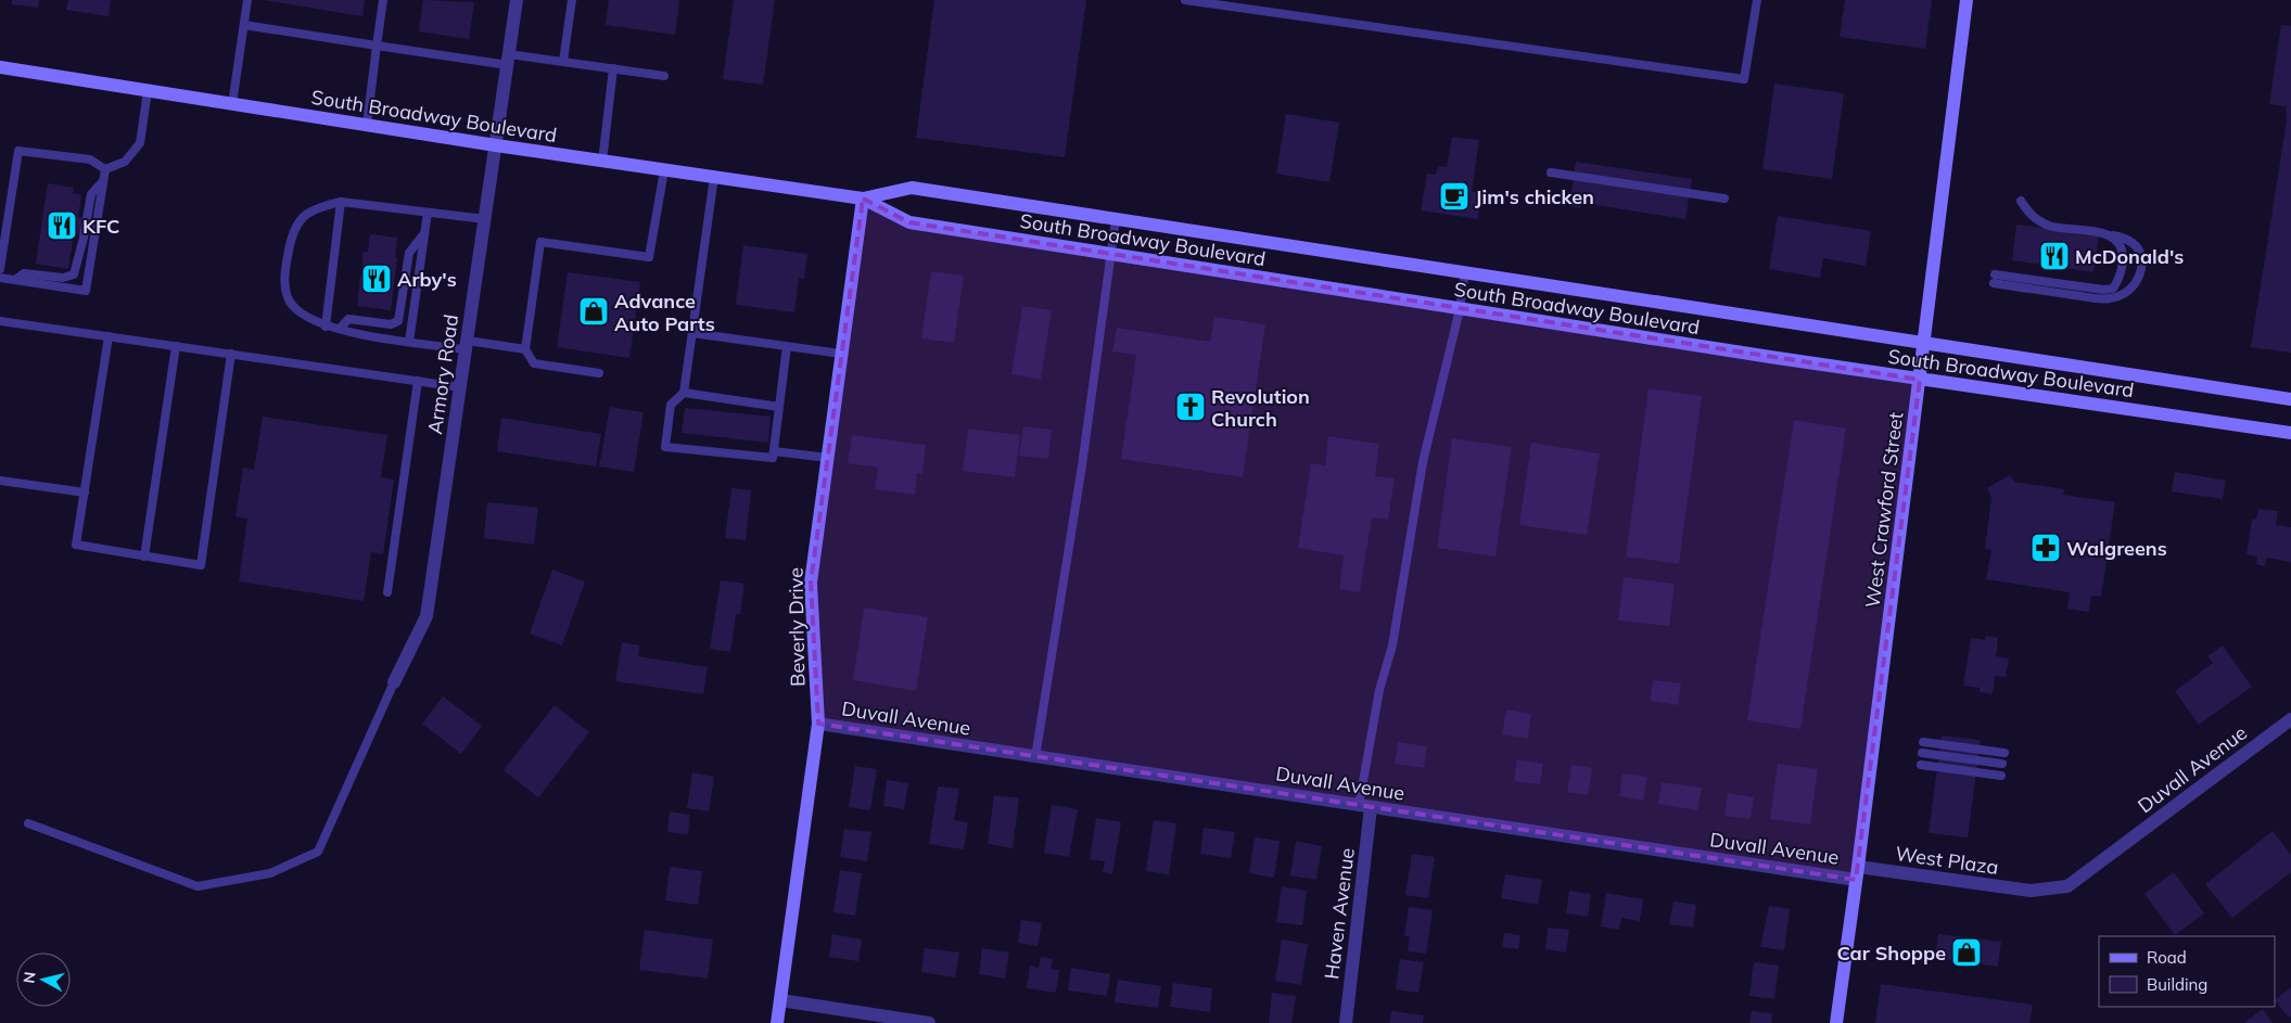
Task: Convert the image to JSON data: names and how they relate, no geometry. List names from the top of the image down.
{
  "streets": {
    "main road": ["South Broadway Boulevard", "West Crawford Street", "Beverly Drive"],
    "street": [
      "Armory Road",
      "Duvall Avenue",
      "West Plaza",
      "Haven Avenue"
    ]
  },
  "crossings": [
    ["South Broadway Boulevard", "Armory Road"],
    ["South Broadway Boulevard", "West Crawford Street"],
    ["South Broadway Boulevard", "Beverly Drive"],
    ["West Crawford Street", "Duvall Avenue"],
    ["West Crawford Street", "West Plaza"],
    ["Beverly Drive", "Duvall Avenue"],
    ["Duvall Avenue", "West Plaza"],
    ["Duvall Avenue", "Haven Avenue"]
  ],
  "places": {
    "cafe": ["Jim's chicken"],
    "restaurant": ["KFC", "McDonald's", "Arby's"],
    "shop": ["Advance Auto Parts", "Car Shoppe"],
    "church": ["Revolution Church"],
    "pharmacy": ["Walgreens"]
  },
  "legend": ["Road", "Building"],
  "north": "left"
}
